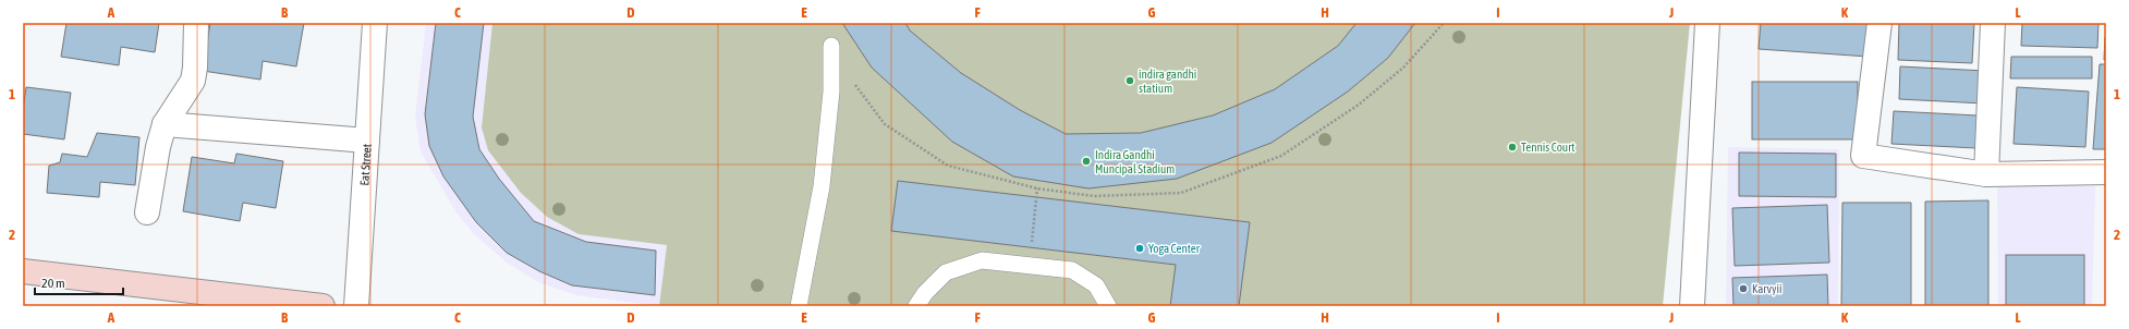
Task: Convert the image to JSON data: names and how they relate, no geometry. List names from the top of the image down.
{
  "streets": {
    "street": ["Eat Street"]
  },
  "places": [
    "indira gandhi statium",
    "Tennis Court",
    "Indira Gandhi Muncipal Stadium",
    "Yoga Center",
    "Karvyii"
  ],
  "scale_bar": "20 m",
  "grid": {
    "columns": [
      "A",
      "B",
      "C",
      "D",
      "E",
      "F",
      "G",
      "H",
      "I",
      "J",
      "K",
      "L"
    ],
    "rows": ["1", "2"]
  }
}
